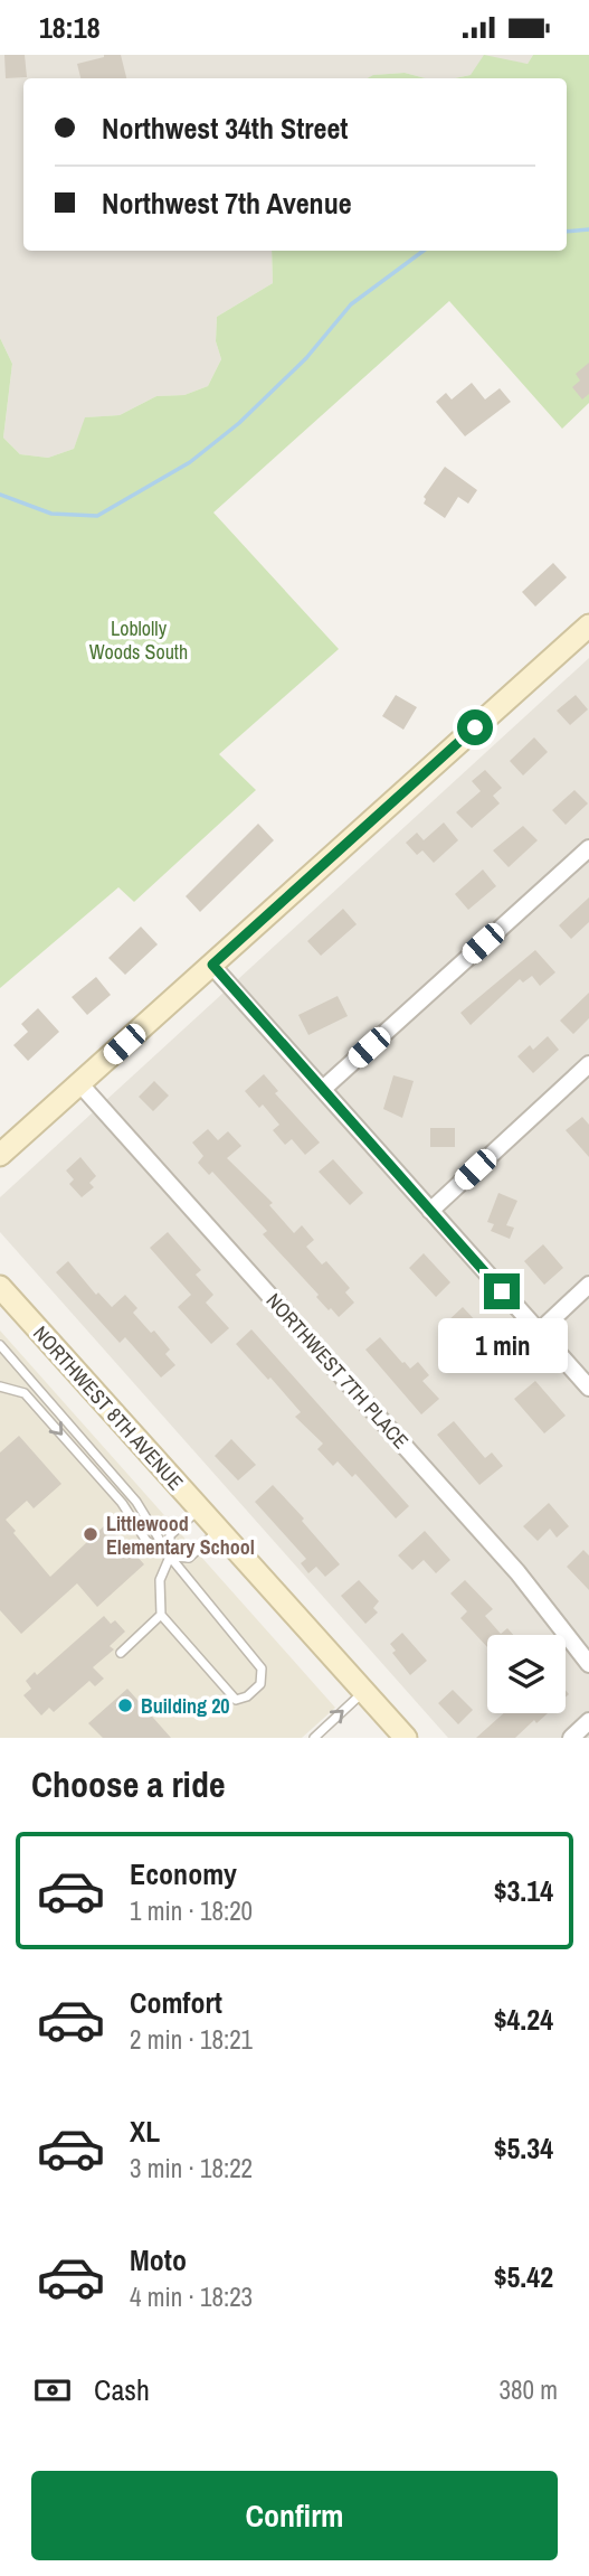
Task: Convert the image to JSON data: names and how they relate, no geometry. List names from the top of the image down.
{
  "streets": {
    "main road": ["NORTHWEST 8TH AVENUE"],
    "street": ["NORTHWEST 7TH PLACE"]
  },
  "parks": ["Loblolly Woods South"],
  "places": ["Littlewood Elementary School", "Building 20"],
  "page": {
    "status": "18:18",
    "banner": ["Northwest 34th Street", "Northwest 7th Avenue"],
    "bubble": "1 min",
    "heading": "Choose a ride",
    "list": [
      {
        "name": "Economy",
        "note": "1 min · 18:20",
        "value": "$3.14"
      },
      {
        "name": "Comfort",
        "note": "2 min · 18:21",
        "value": "$4.24"
      },
      {
        "name": "XL",
        "note": "3 min · 18:22",
        "value": "$5.34"
      },
      {
        "name": "Moto",
        "note": "4 min · 18:23",
        "value": "$5.42"
      }
    ],
    "pay": ["Cash", "380 m"],
    "buttons": "Confirm"
  }
}
